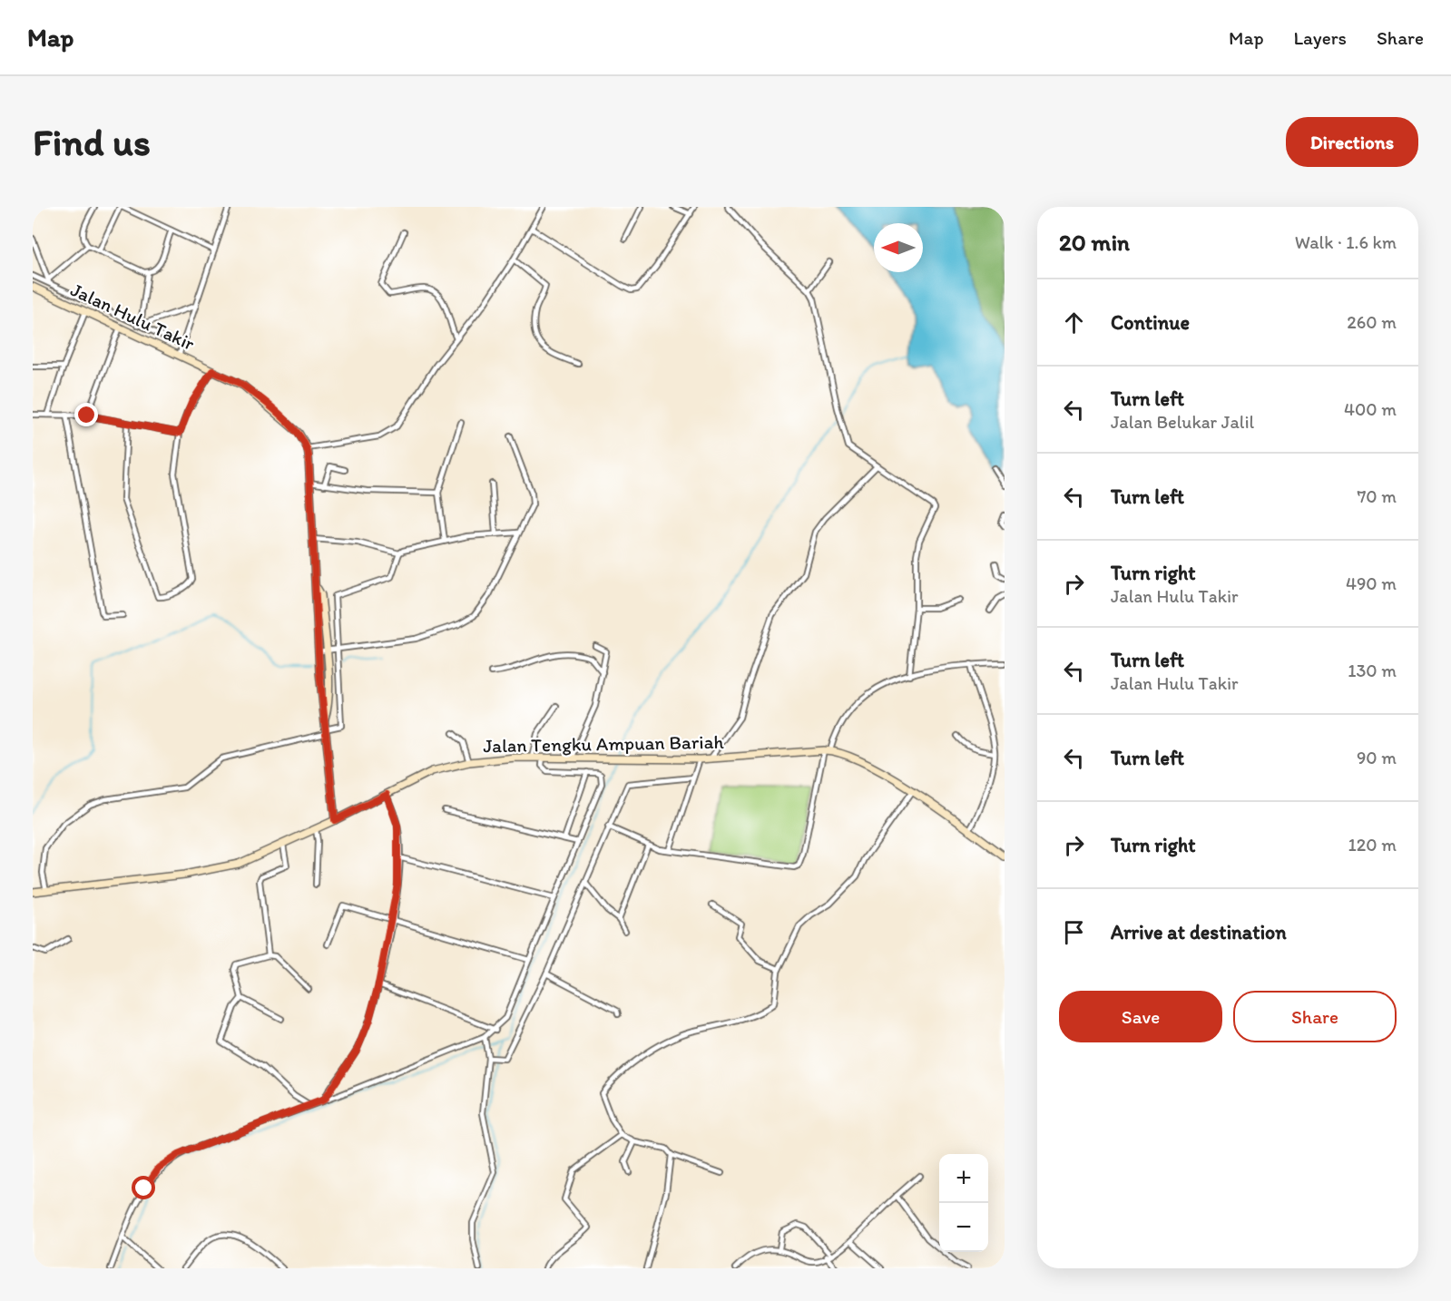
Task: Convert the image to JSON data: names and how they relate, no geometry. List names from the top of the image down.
{
  "streets": {
    "main road": ["Jalan Hulu Takir", "Jalan Tengku Ampuan Bariah"]
  },
  "north": "left",
  "page": {
    "header": "Map",
    "nav": ["Map", "Layers", "Share"],
    "buttons": [
      "Directions",
      ["Save", "Share"]
    ],
    "title": "Find us",
    "heading": ["20 min", "Walk · 1.6 km"],
    "list": [
      ["Continue", "260 m"],
      ["Turn left", "Jalan Belukar Jalil", "400 m"],
      ["Turn left", "70 m"],
      ["Turn right", "Jalan Hulu Takir", "490 m"],
      ["Turn left", "Jalan Hulu Takir", "130 m"],
      ["Turn left", "90 m"],
      ["Turn right", "120 m"],
      "Arrive at destination"
    ],
    "map_buttons": ["+", "−"]
  }
}
